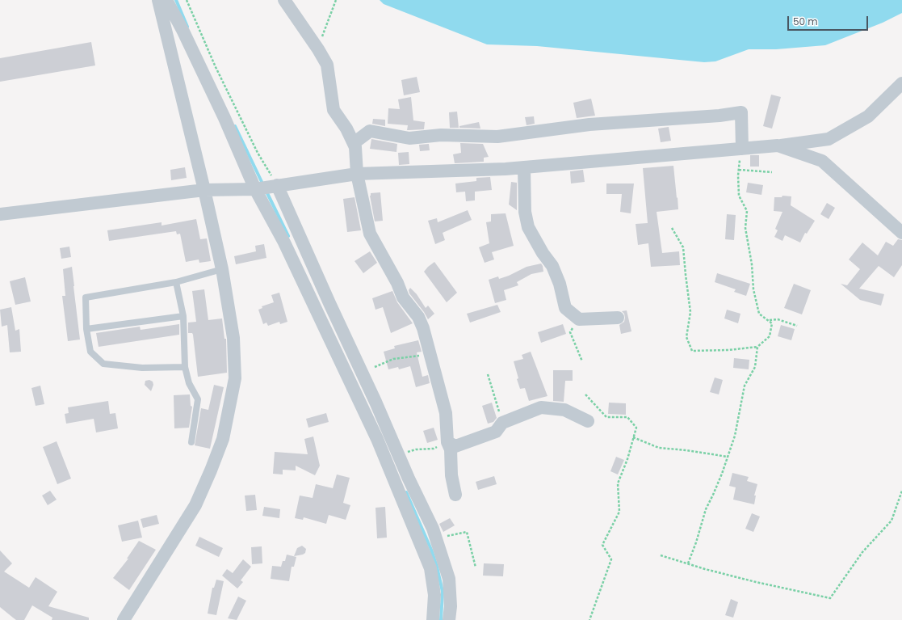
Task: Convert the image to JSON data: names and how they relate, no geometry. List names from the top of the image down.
{
  "scale_bar": "50 m"
}
